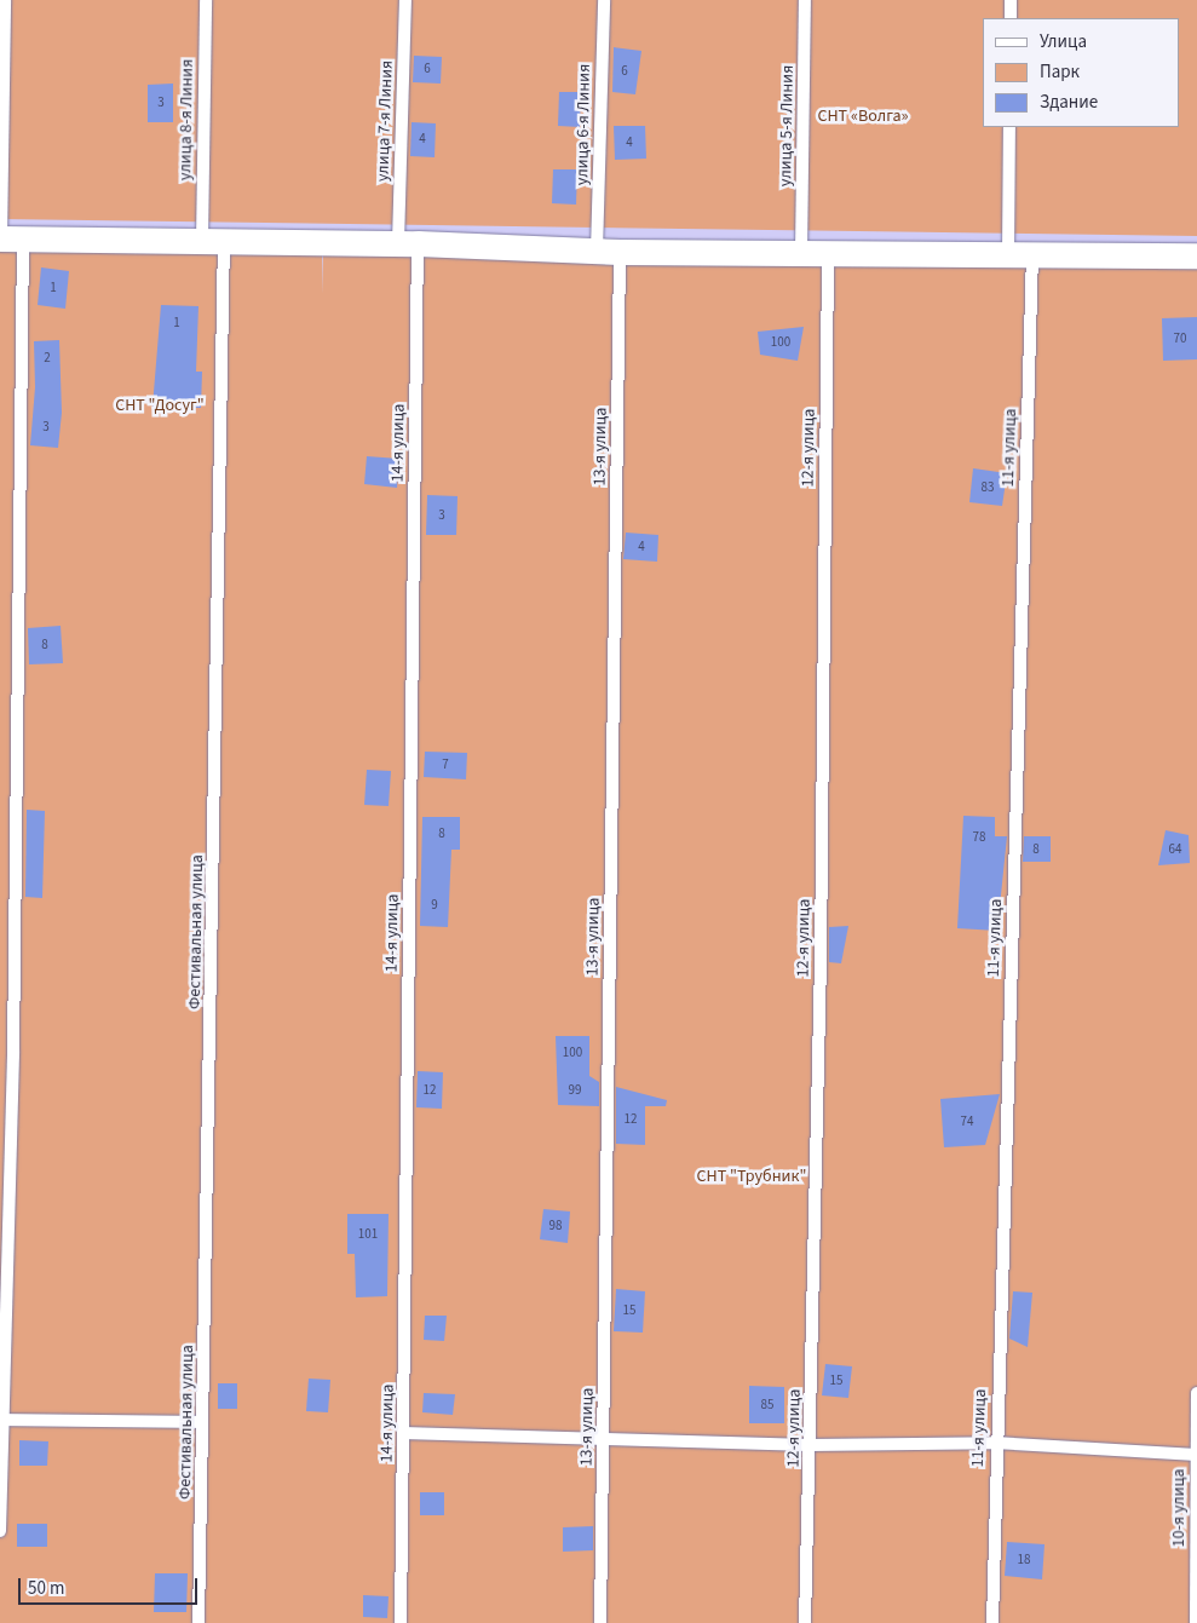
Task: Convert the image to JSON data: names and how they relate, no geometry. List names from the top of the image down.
{
  "streets": {
    "lane": [
      "улица 8-я Линия",
      "улица 7-я Линия",
      "улица 6-я Линия",
      "улица 5-я Линия",
      "14-я улица",
      "13-я улица",
      "12-я улица",
      "11-я улица",
      "Фестивальная улица",
      "10-я улица"
    ]
  },
  "crossings": [
    ["улица 8-я Линия", "Фестивальная улица"],
    ["улица 7-я Линия", "14-я улица"],
    ["улица 6-я Линия", "13-я улица"]
  ],
  "parks": ["СНТ «Волга»", "СНТ \"Досуг\"", "СНТ \"Трубник\""],
  "house_numbers": [
    "6",
    "6",
    "3",
    "4",
    "4",
    "1",
    "1",
    "70",
    "100",
    "2",
    "3",
    "83",
    "3",
    "4",
    "8",
    "7",
    "8",
    "78",
    "8",
    "64",
    "9",
    "100",
    "12",
    "99",
    "12",
    "74",
    "98",
    "101",
    "15",
    "15",
    "85",
    "18"
  ],
  "legend": ["Улица", "Парк", "Здание"],
  "scale_bar": "50 m"
}
